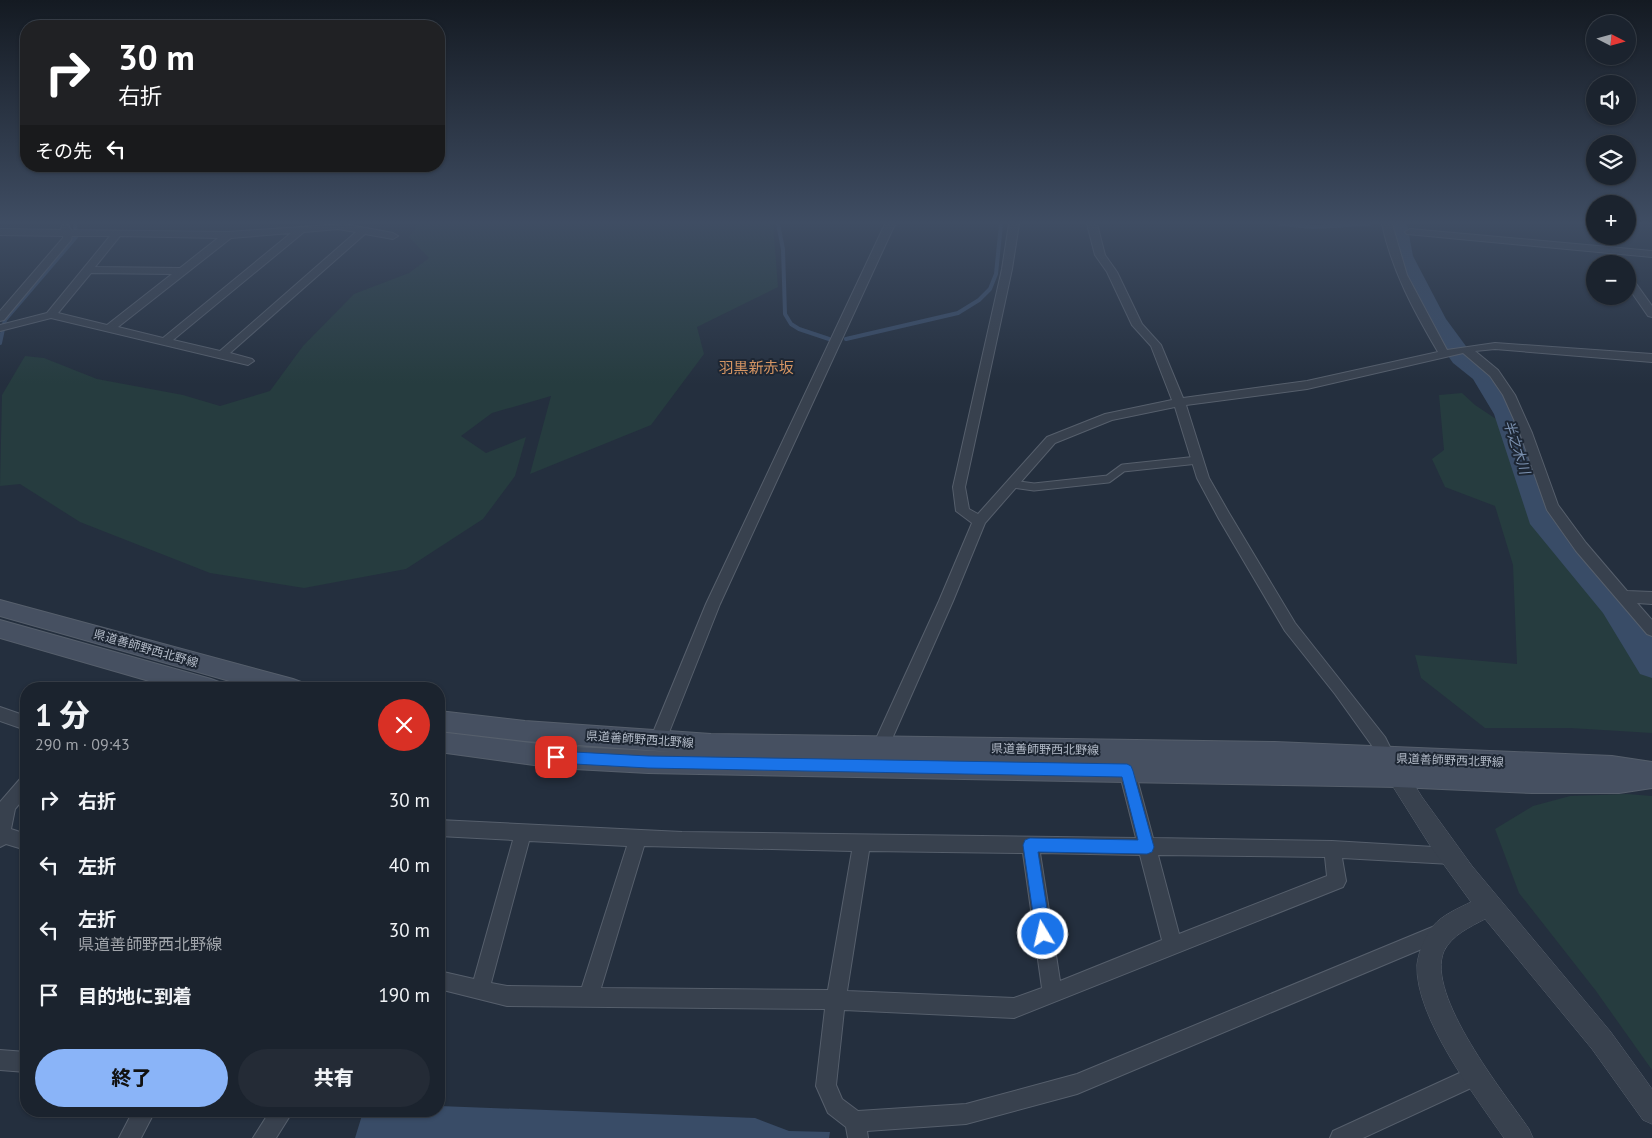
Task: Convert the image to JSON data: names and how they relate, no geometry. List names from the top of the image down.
{
  "streets": {
    "main road": ["県道善師野西北野線"]
  },
  "districts": ["羽黒新赤坂"],
  "water": ["半之木川"],
  "north": "right",
  "page": {
    "map_buttons": ["+", "−"],
    "turn": ["30 m", "右折"],
    "then": "その先",
    "heading": ["1 分", "290 m · 09:43"],
    "list": [
      {
        "name": "右折",
        "value": "30 m"
      },
      {
        "name": "左折",
        "value": "40 m"
      },
      {
        "name": "左折",
        "note": "県道善師野西北野線",
        "value": "30 m"
      },
      {
        "name": "目的地に到着",
        "value": "190 m"
      }
    ],
    "buttons": ["終了", "共有"]
  }
}
